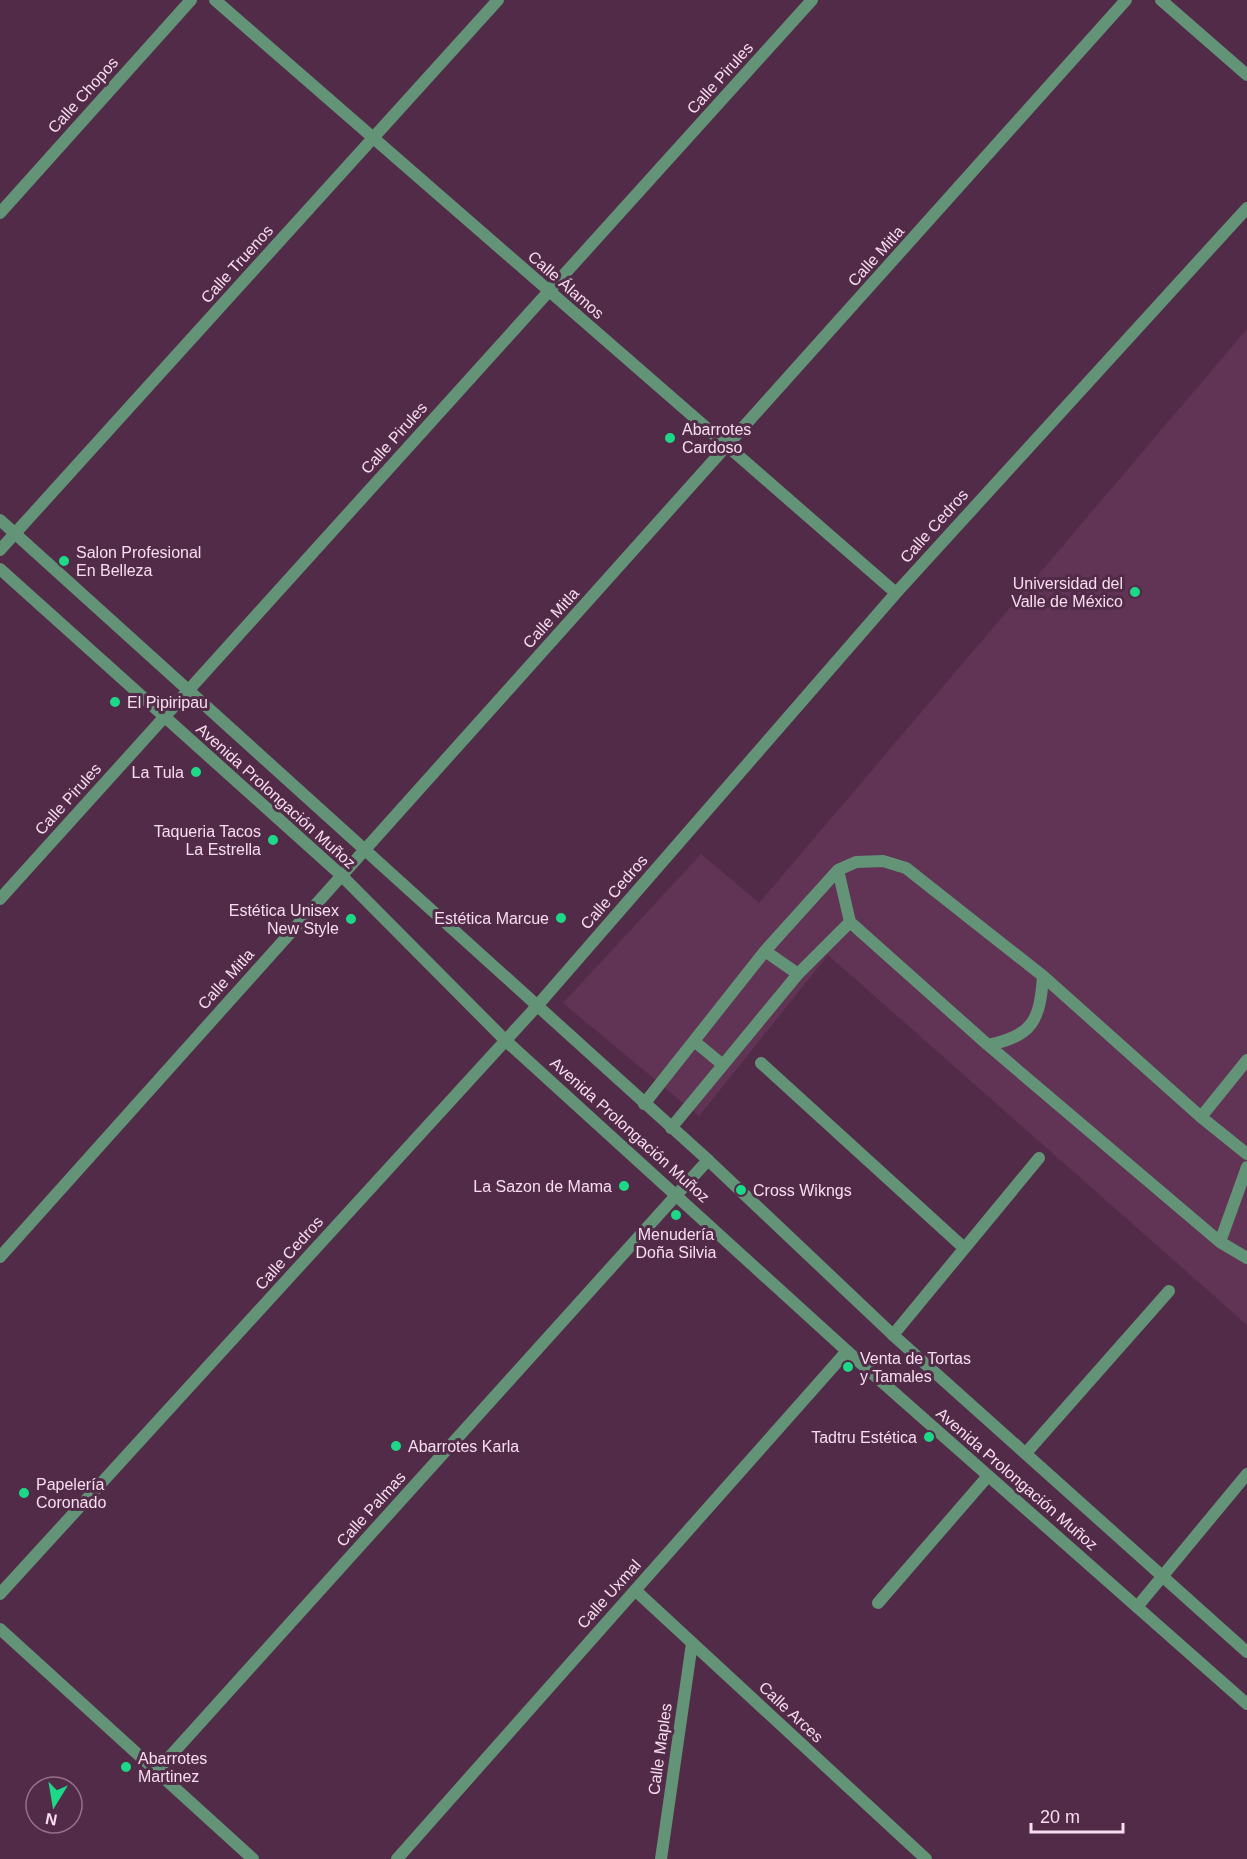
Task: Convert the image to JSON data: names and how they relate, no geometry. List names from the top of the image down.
{
  "streets": {
    "street": [
      "Calle Pirules",
      "Calle Chopos",
      "Calle Mitla",
      "Calle Truenos",
      "Calle Álamos",
      "Calle Cedros",
      "Avenida Prolongación Muñoz",
      "Calle Palmas",
      "Calle Uxmal",
      "Calle Arces",
      "Calle Maples"
    ]
  },
  "crossings": [
    ["Calle Pirules", "Calle Álamos"],
    ["Calle Pirules", "Avenida Prolongación Muñoz"],
    ["Calle Mitla", "Calle Álamos"],
    ["Calle Mitla", "Avenida Prolongación Muñoz"],
    ["Calle Truenos", "Calle Álamos"],
    ["Calle Truenos", "Avenida Prolongación Muñoz"],
    ["Calle Álamos", "Calle Cedros"],
    ["Calle Cedros", "Avenida Prolongación Muñoz"],
    ["Avenida Prolongación Muñoz", "Calle Palmas"],
    ["Avenida Prolongación Muñoz", "Calle Uxmal"],
    ["Calle Uxmal", "Calle Arces"],
    ["Calle Arces", "Calle Maples"]
  ],
  "places": [
    "Abarrotes Cardoso",
    "Salon Profesional En Belleza",
    "Universidad del Valle de México",
    "El Pipiripau",
    "La Tula",
    "Taqueria Tacos La Estrella",
    "Estética Marcue",
    "Estética Unisex New Style",
    "La Sazon de Mama",
    "Cross Wikngs",
    "Menudería Doña Silvia",
    "Venta de Tortas y Tamales",
    "Tadtru Estética",
    "Abarrotes Karla",
    "Papelería Coronado",
    "Abarrotes Martinez"
  ],
  "scale_bar": "20 m",
  "north": "bottom"
}
